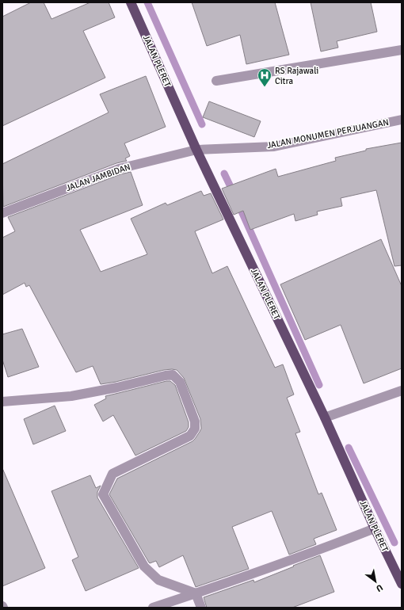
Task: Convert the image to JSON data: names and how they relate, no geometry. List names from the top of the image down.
{
  "streets": {
    "main road": ["JALAN PLERET"],
    "street": ["JALAN MONUMEN PERJUANGAN", "JALAN JAMBIDAN"]
  },
  "crossings": [
    ["JALAN PLERET", "JALAN MONUMEN PERJUANGAN"],
    ["JALAN PLERET", "JALAN JAMBIDAN"],
    ["JALAN MONUMEN PERJUANGAN", "JALAN JAMBIDAN"]
  ],
  "places": {
    "hospital": ["RS Rajawali Citra"]
  },
  "north": "bottom right"
}
